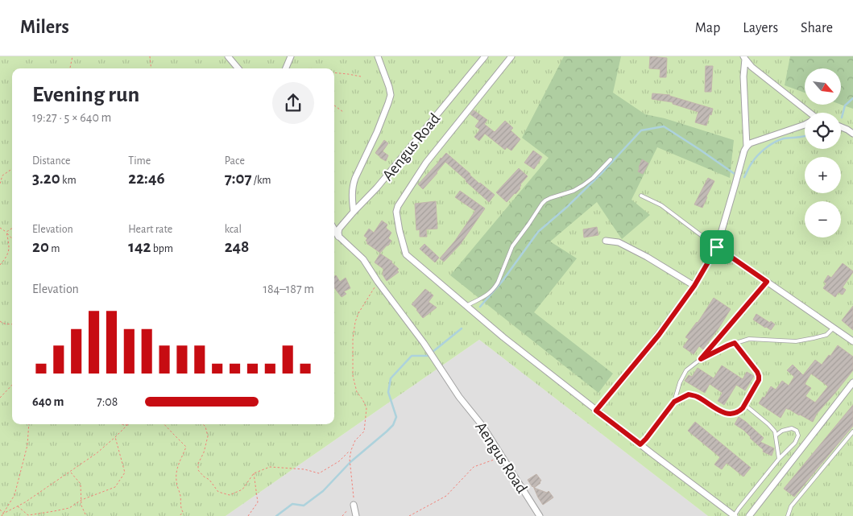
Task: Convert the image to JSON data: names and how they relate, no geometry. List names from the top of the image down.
{
  "streets": {
    "street": ["Aengus Road"]
  },
  "north": "bottom right",
  "page": {
    "header": "Milers",
    "nav": ["Map", "Layers", "Share"],
    "map_buttons": ["+", "−"],
    "heading": ["Evening run", "19:27 · 5 × 640 m"],
    "stats": [
      ["Distance", "3.20 km"],
      ["Time", "22:46"],
      ["Pace", "7:07 /km"],
      ["Elevation", "20 m"],
      ["Heart rate", "142 bpm"],
      ["kcal", "248"]
    ],
    "chart": ["Elevation", "184–187 m"],
    "list": [
      {
        "name": "640 m",
        "note": "7:08"
      }
    ]
  }
}
